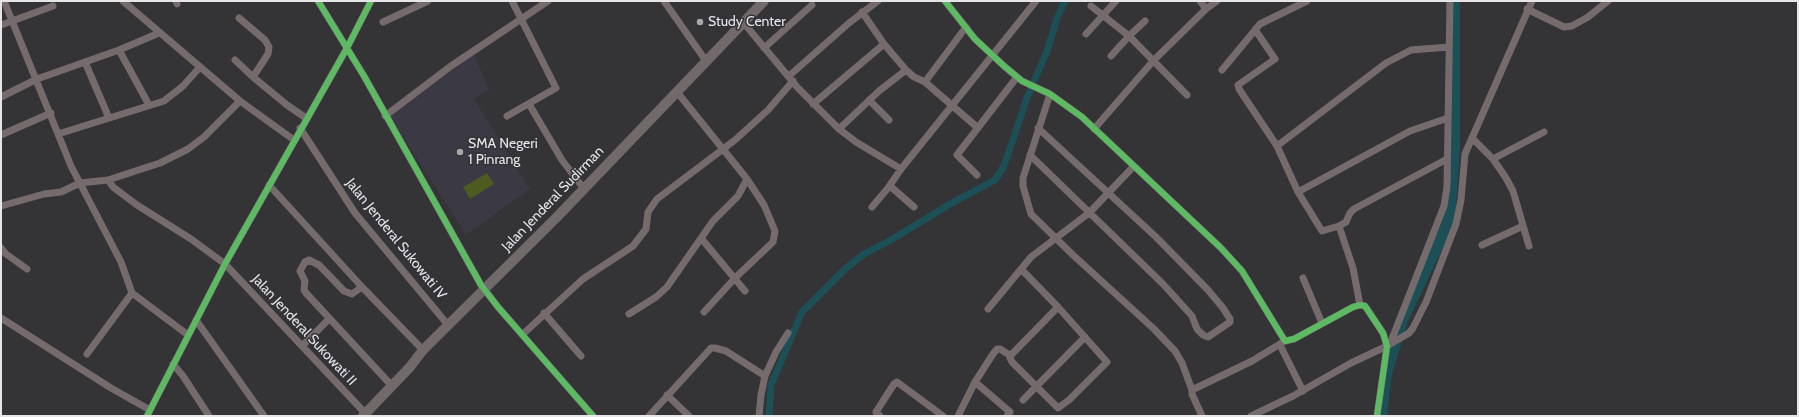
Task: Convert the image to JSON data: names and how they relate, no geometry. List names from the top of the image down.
{
  "streets": {
    "highway": ["Jalan Jenderal Sudirman"],
    "street": ["Jalan Jenderal Sukowati IV", "Jalan Jenderal Sukowati II"]
  },
  "crossings": [
    ["Jalan Jenderal Sudirman", "Jalan Jenderal Sukowati IV"],
    ["Jalan Jenderal Sudirman", "Jalan Jenderal Sukowati II"]
  ],
  "places": ["Study Center", "SMA Negeri 1 Pinrang"]
}
